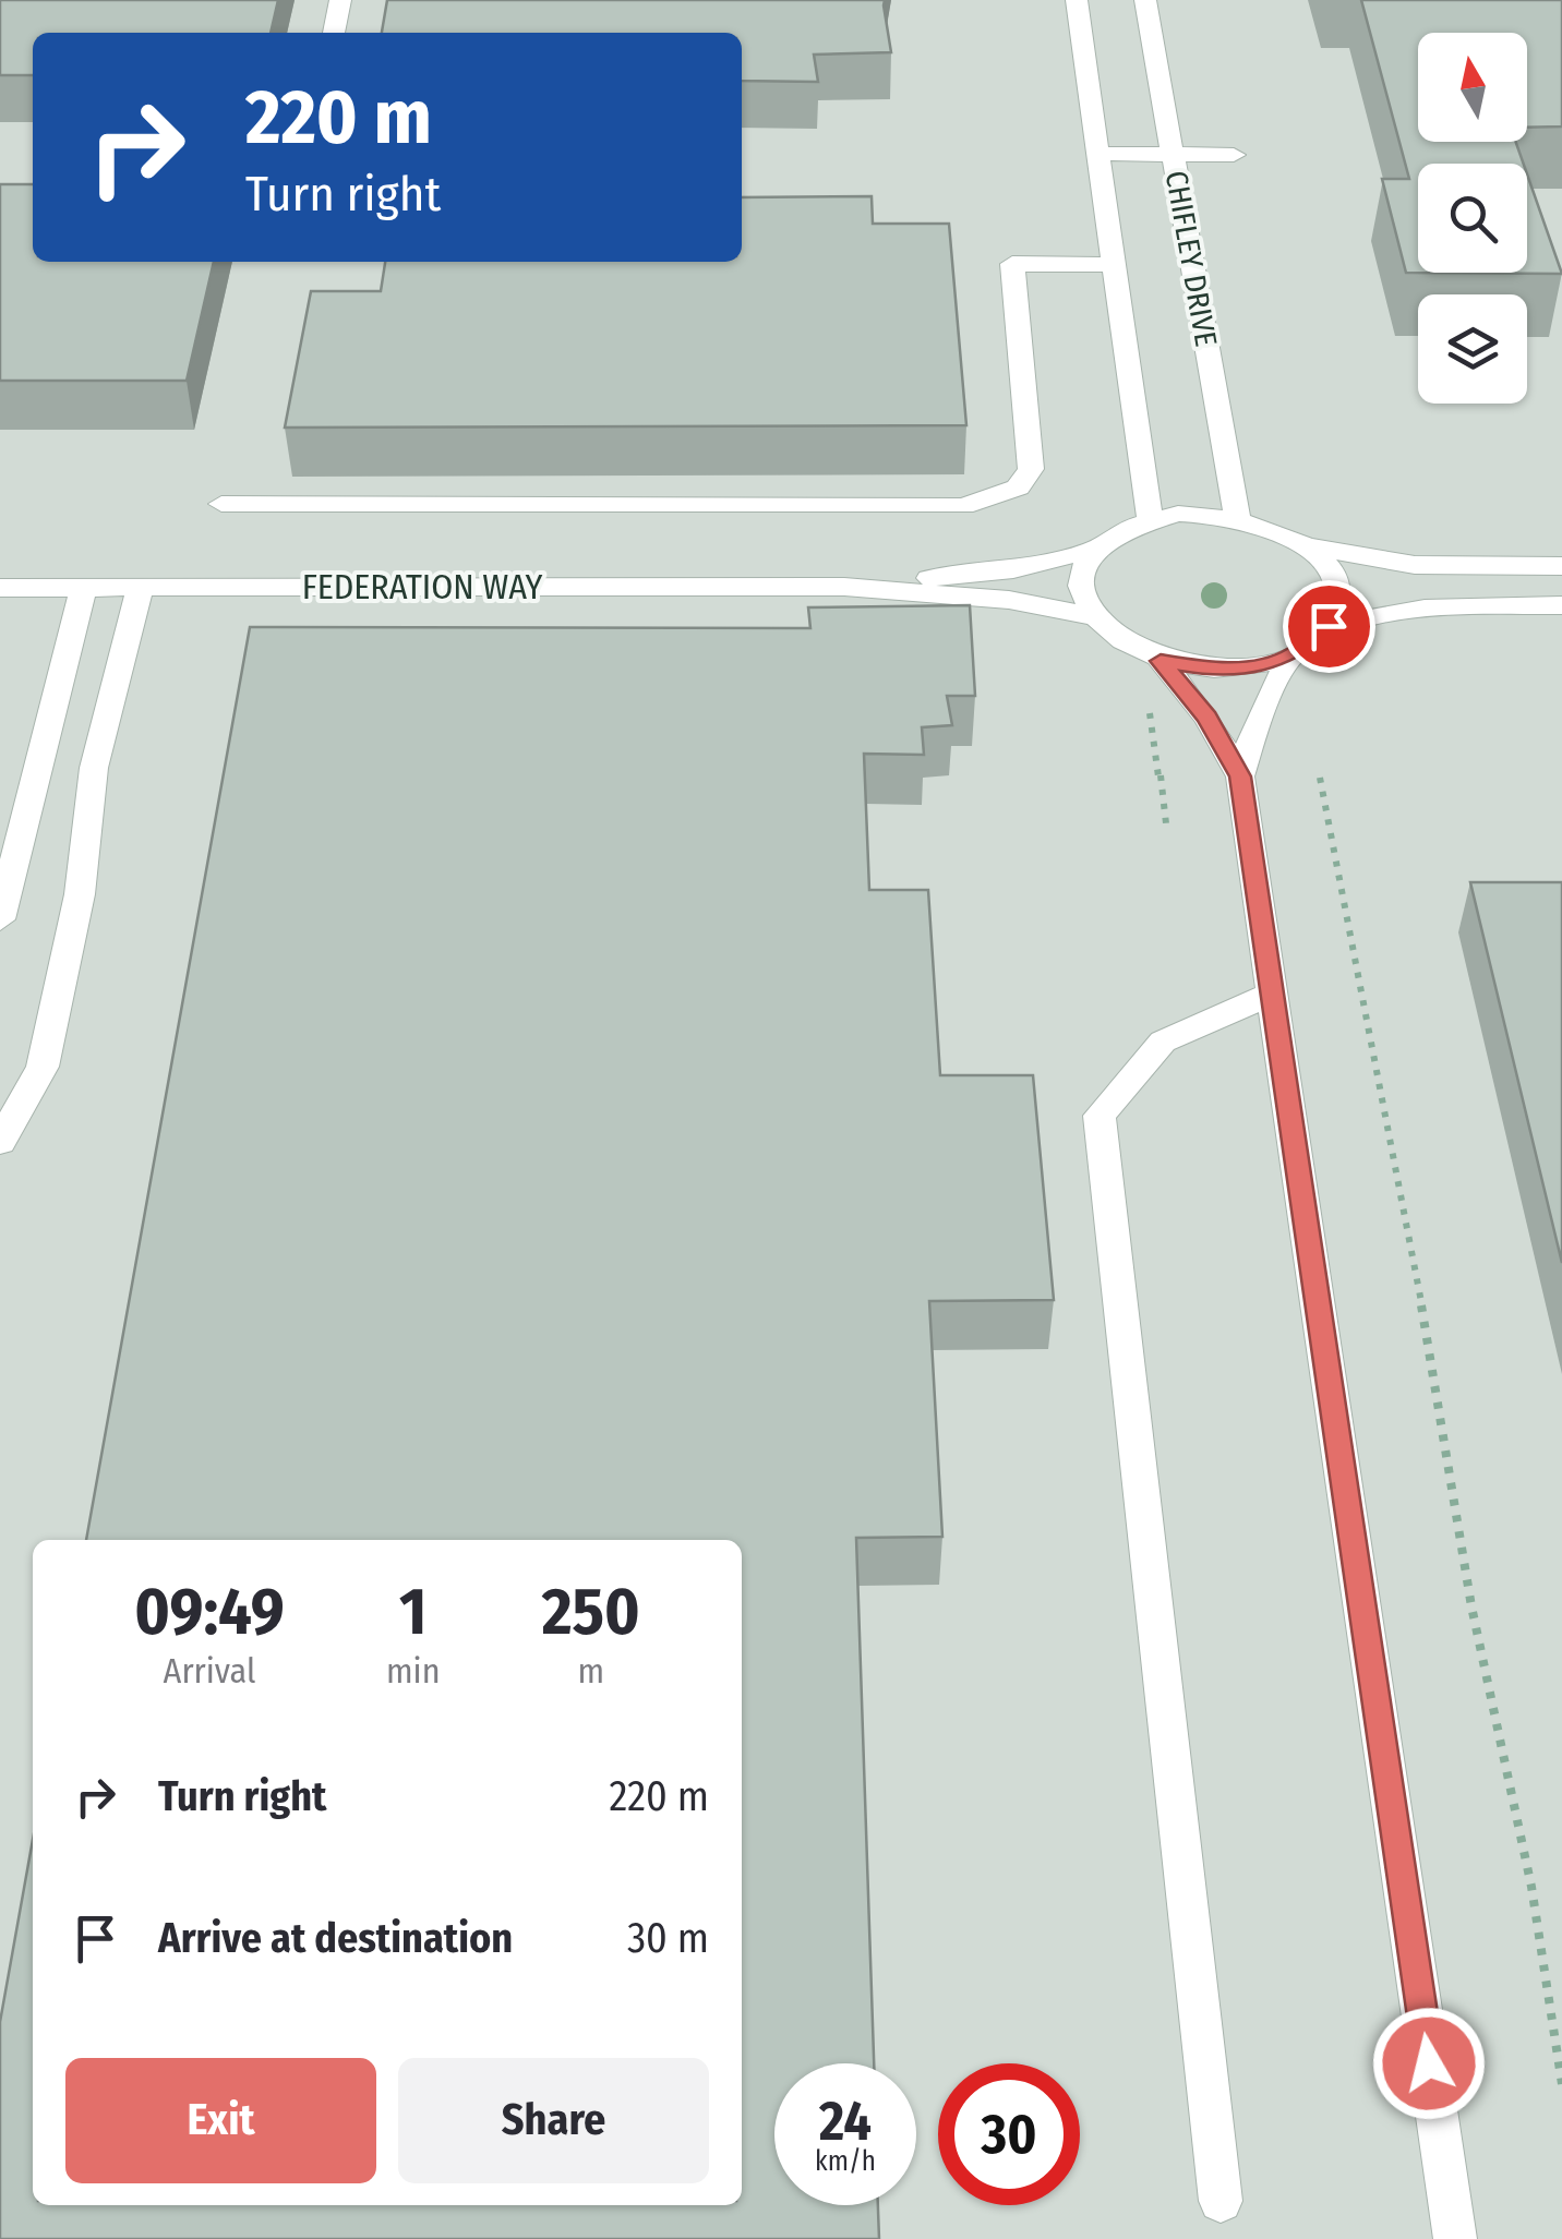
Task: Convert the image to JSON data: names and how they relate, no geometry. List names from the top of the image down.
{
  "streets": {
    "street": ["CHIFLEY DRIVE", "FEDERATION WAY"]
  },
  "crossings": [
    ["CHIFLEY DRIVE", "FEDERATION WAY"]
  ],
  "north": "top",
  "page": {
    "turn": ["220 m", "Turn right"],
    "eta": [
      "09:49",
      "Arrival",
      "1",
      "min",
      "250",
      "m"
    ],
    "list": [
      {
        "name": "Turn right",
        "value": "220 m"
      },
      {
        "name": "Arrive at destination",
        "value": "30 m"
      }
    ],
    "buttons": ["Exit", "Share"],
    "speed": "24 km/h",
    "limit": "30"
  }
}
